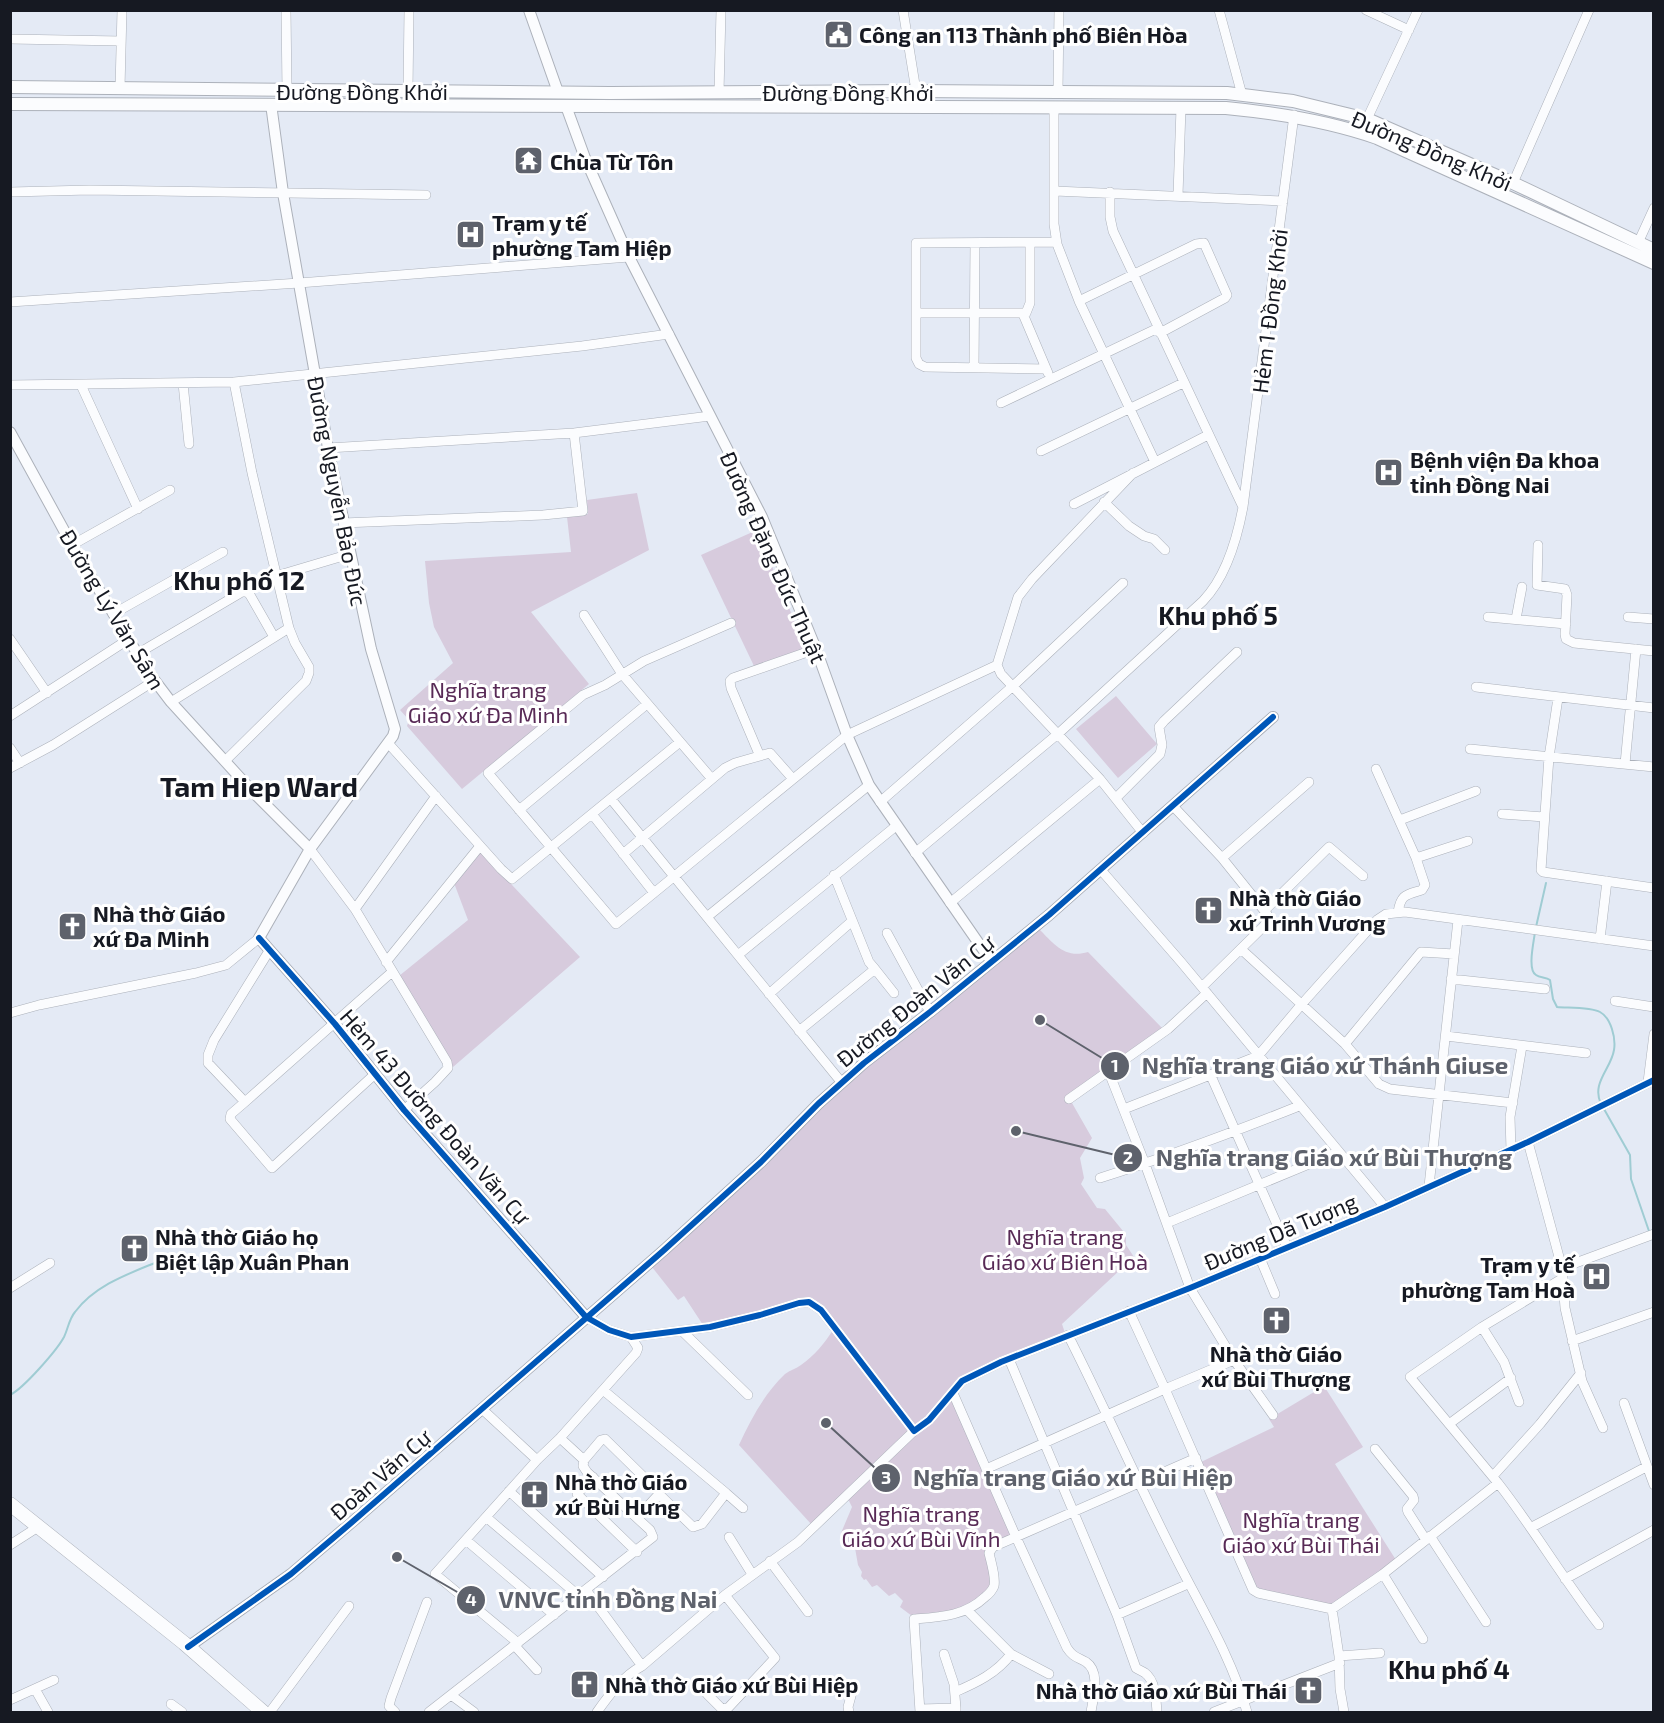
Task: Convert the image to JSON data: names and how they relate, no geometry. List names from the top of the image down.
{
  "streets": {
    "main road": ["Đường Đồng Khởi"],
    "street": [
      "Hẻm 1 Đồng Khởi",
      "Đường Nguyễn Bảo Đức",
      "Đường Đặng Đức Thuật",
      "Đường Lý Văn Sâm",
      "Đường Đoàn Văn Cự",
      "Hẻm 43 Đường Đoàn Văn Cự",
      "Đường Dã Tượng",
      "Đoàn Văn Cự"
    ]
  },
  "crossings": [
    ["Đường Đồng Khởi", "Hẻm 1 Đồng Khởi"],
    ["Đường Đồng Khởi", "Đường Nguyễn Bảo Đức"],
    ["Đường Đồng Khởi", "Đường Đặng Đức Thuật"],
    ["Hẻm 1 Đồng Khởi", "Đường Đặng Đức Thuật"],
    ["Đường Nguyễn Bảo Đức", "Đường Lý Văn Sâm"],
    ["Đường Nguyễn Bảo Đức", "Hẻm 43 Đường Đoàn Văn Cự"],
    ["Đường Đặng Đức Thuật", "Đường Đoàn Văn Cự"],
    ["Đường Đoàn Văn Cự", "Hẻm 43 Đường Đoàn Văn Cự"],
    ["Đường Đoàn Văn Cự", "Đoàn Văn Cự"],
    ["Hẻm 43 Đường Đoàn Văn Cự", "Đoàn Văn Cự"]
  ],
  "districts": [
    "Khu phố 12",
    "Khu phố 5",
    "Tam Hiep Ward",
    "Khu phố 4"
  ],
  "parks": [
    "Nghĩa trang Giáo xứ Đa Minh",
    "Nghĩa trang Giáo xứ Biên Hoà",
    "Nghĩa trang Giáo xứ Bùi Vĩnh",
    "Nghĩa trang Giáo xứ Bùi Thái"
  ],
  "places": {
    "public building": ["Công an 113 Thành phố Biên Hòa"],
    "temple": ["Chùa Từ Tôn"],
    "hospital": ["Trạm y tế phường Tam Hiệp", "Bệnh viện Đa khoa tỉnh Đồng Nai", "Trạm y tế phường Tam Hoà"],
    "church": [
      "Nhà thờ Giáo xứ Trinh Vương",
      "Nhà thờ Giáo xứ Đa Minh",
      "Nhà thờ Giáo họ Biệt lập Xuân Phan",
      "Nhà thờ Giáo xứ Bùi Thượng",
      "Nhà thờ Giáo xứ Bùi Hưng",
      "Nhà thờ Giáo xứ Bùi Hiệp",
      "Nhà thờ Giáo xứ Bùi Thái"
    ],
    "other": [
      "Nghĩa trang Giáo xứ Thánh Giuse",
      "Nghĩa trang Giáo xứ Bùi Thượng",
      "Nghĩa trang Giáo xứ Bùi Hiệp",
      "VNVC tỉnh Đồng Nai"
    ]
  }
}
